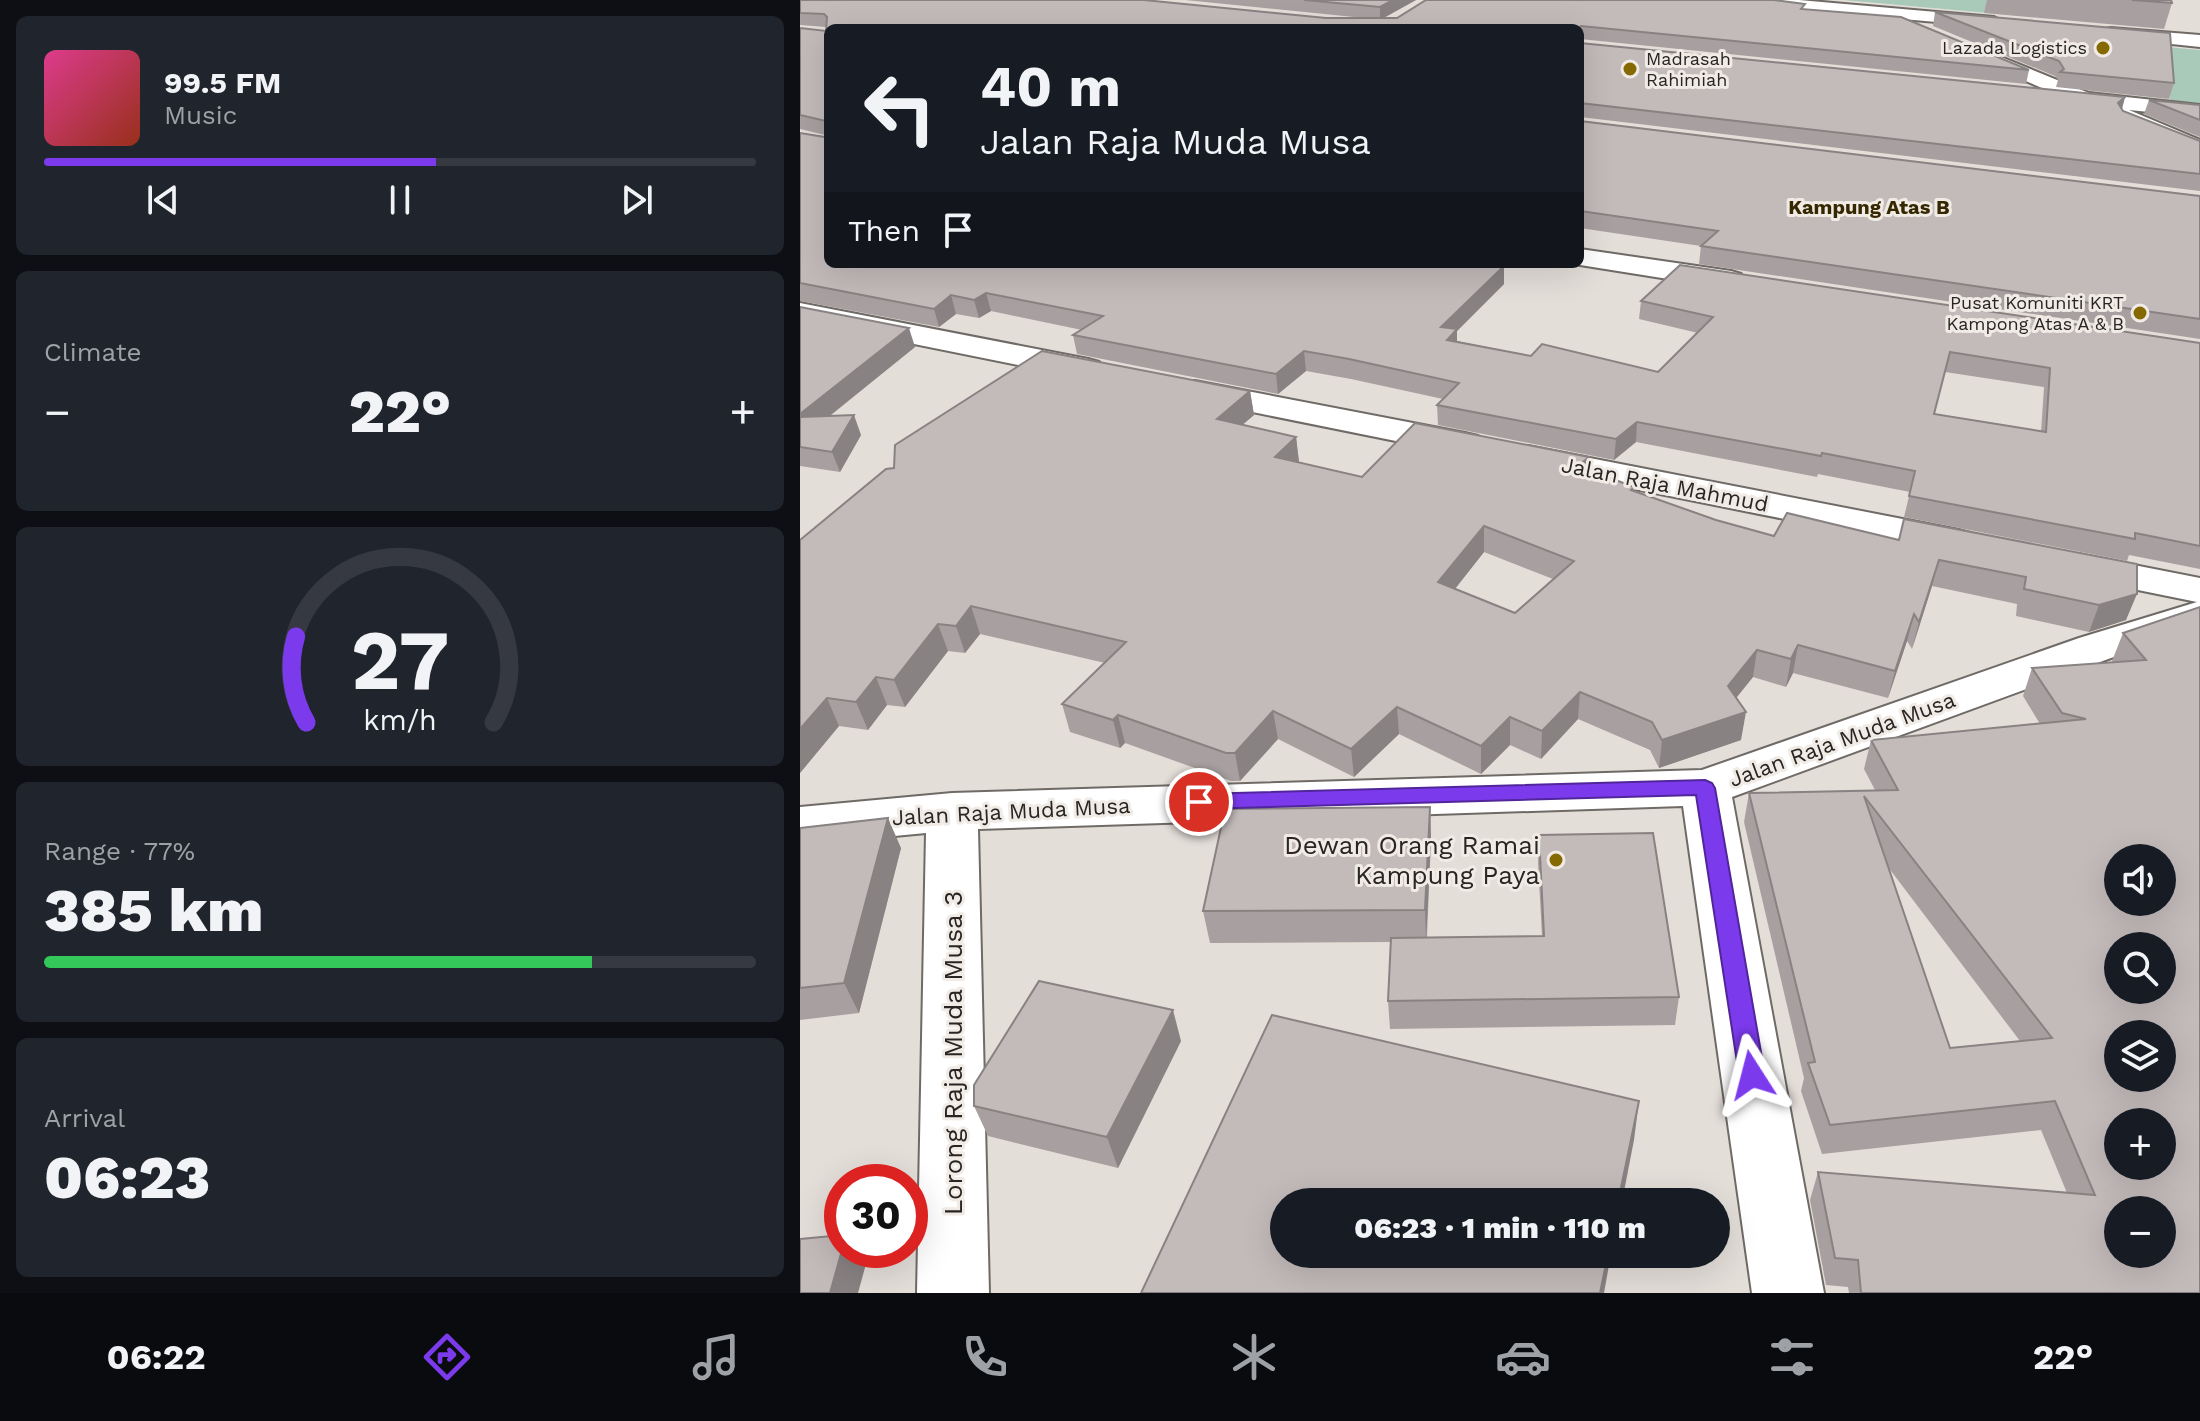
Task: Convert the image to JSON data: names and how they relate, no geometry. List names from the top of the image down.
{
  "streets": {
    "street": ["Jalan Raja Mahmud", "Jalan Raja Muda Musa", "Lorong Raja Muda Musa 3"]
  },
  "crossings": [
    ["Jalan Raja Muda Musa", "Lorong Raja Muda Musa 3"]
  ],
  "districts": ["Kampung Atas B"],
  "places": [
    "Lazada Logistics",
    "Madrasah Rahimiah",
    "Pusat Komuniti KRT Kampong Atas A & B",
    "Dewan Orang Ramai Kampung Paya"
  ],
  "page": {
    "turn": ["40 m", "Jalan Raja Muda Musa"],
    "song": ["99.5 FM", "Music"],
    "then": "Then",
    "tile": [
      "Climate",
      ["Range · 77%", "385 km"],
      ["Arrival", "06:23"]
    ],
    "heat": ["−", "22°", "+"],
    "map_buttons": ["+", "−"],
    "limit": "30",
    "trip": "06:23 · 1 min · 110 m",
    "tabs": ["06:22", "22°"],
    "gauge": ["27", "km/h"]
  }
}
